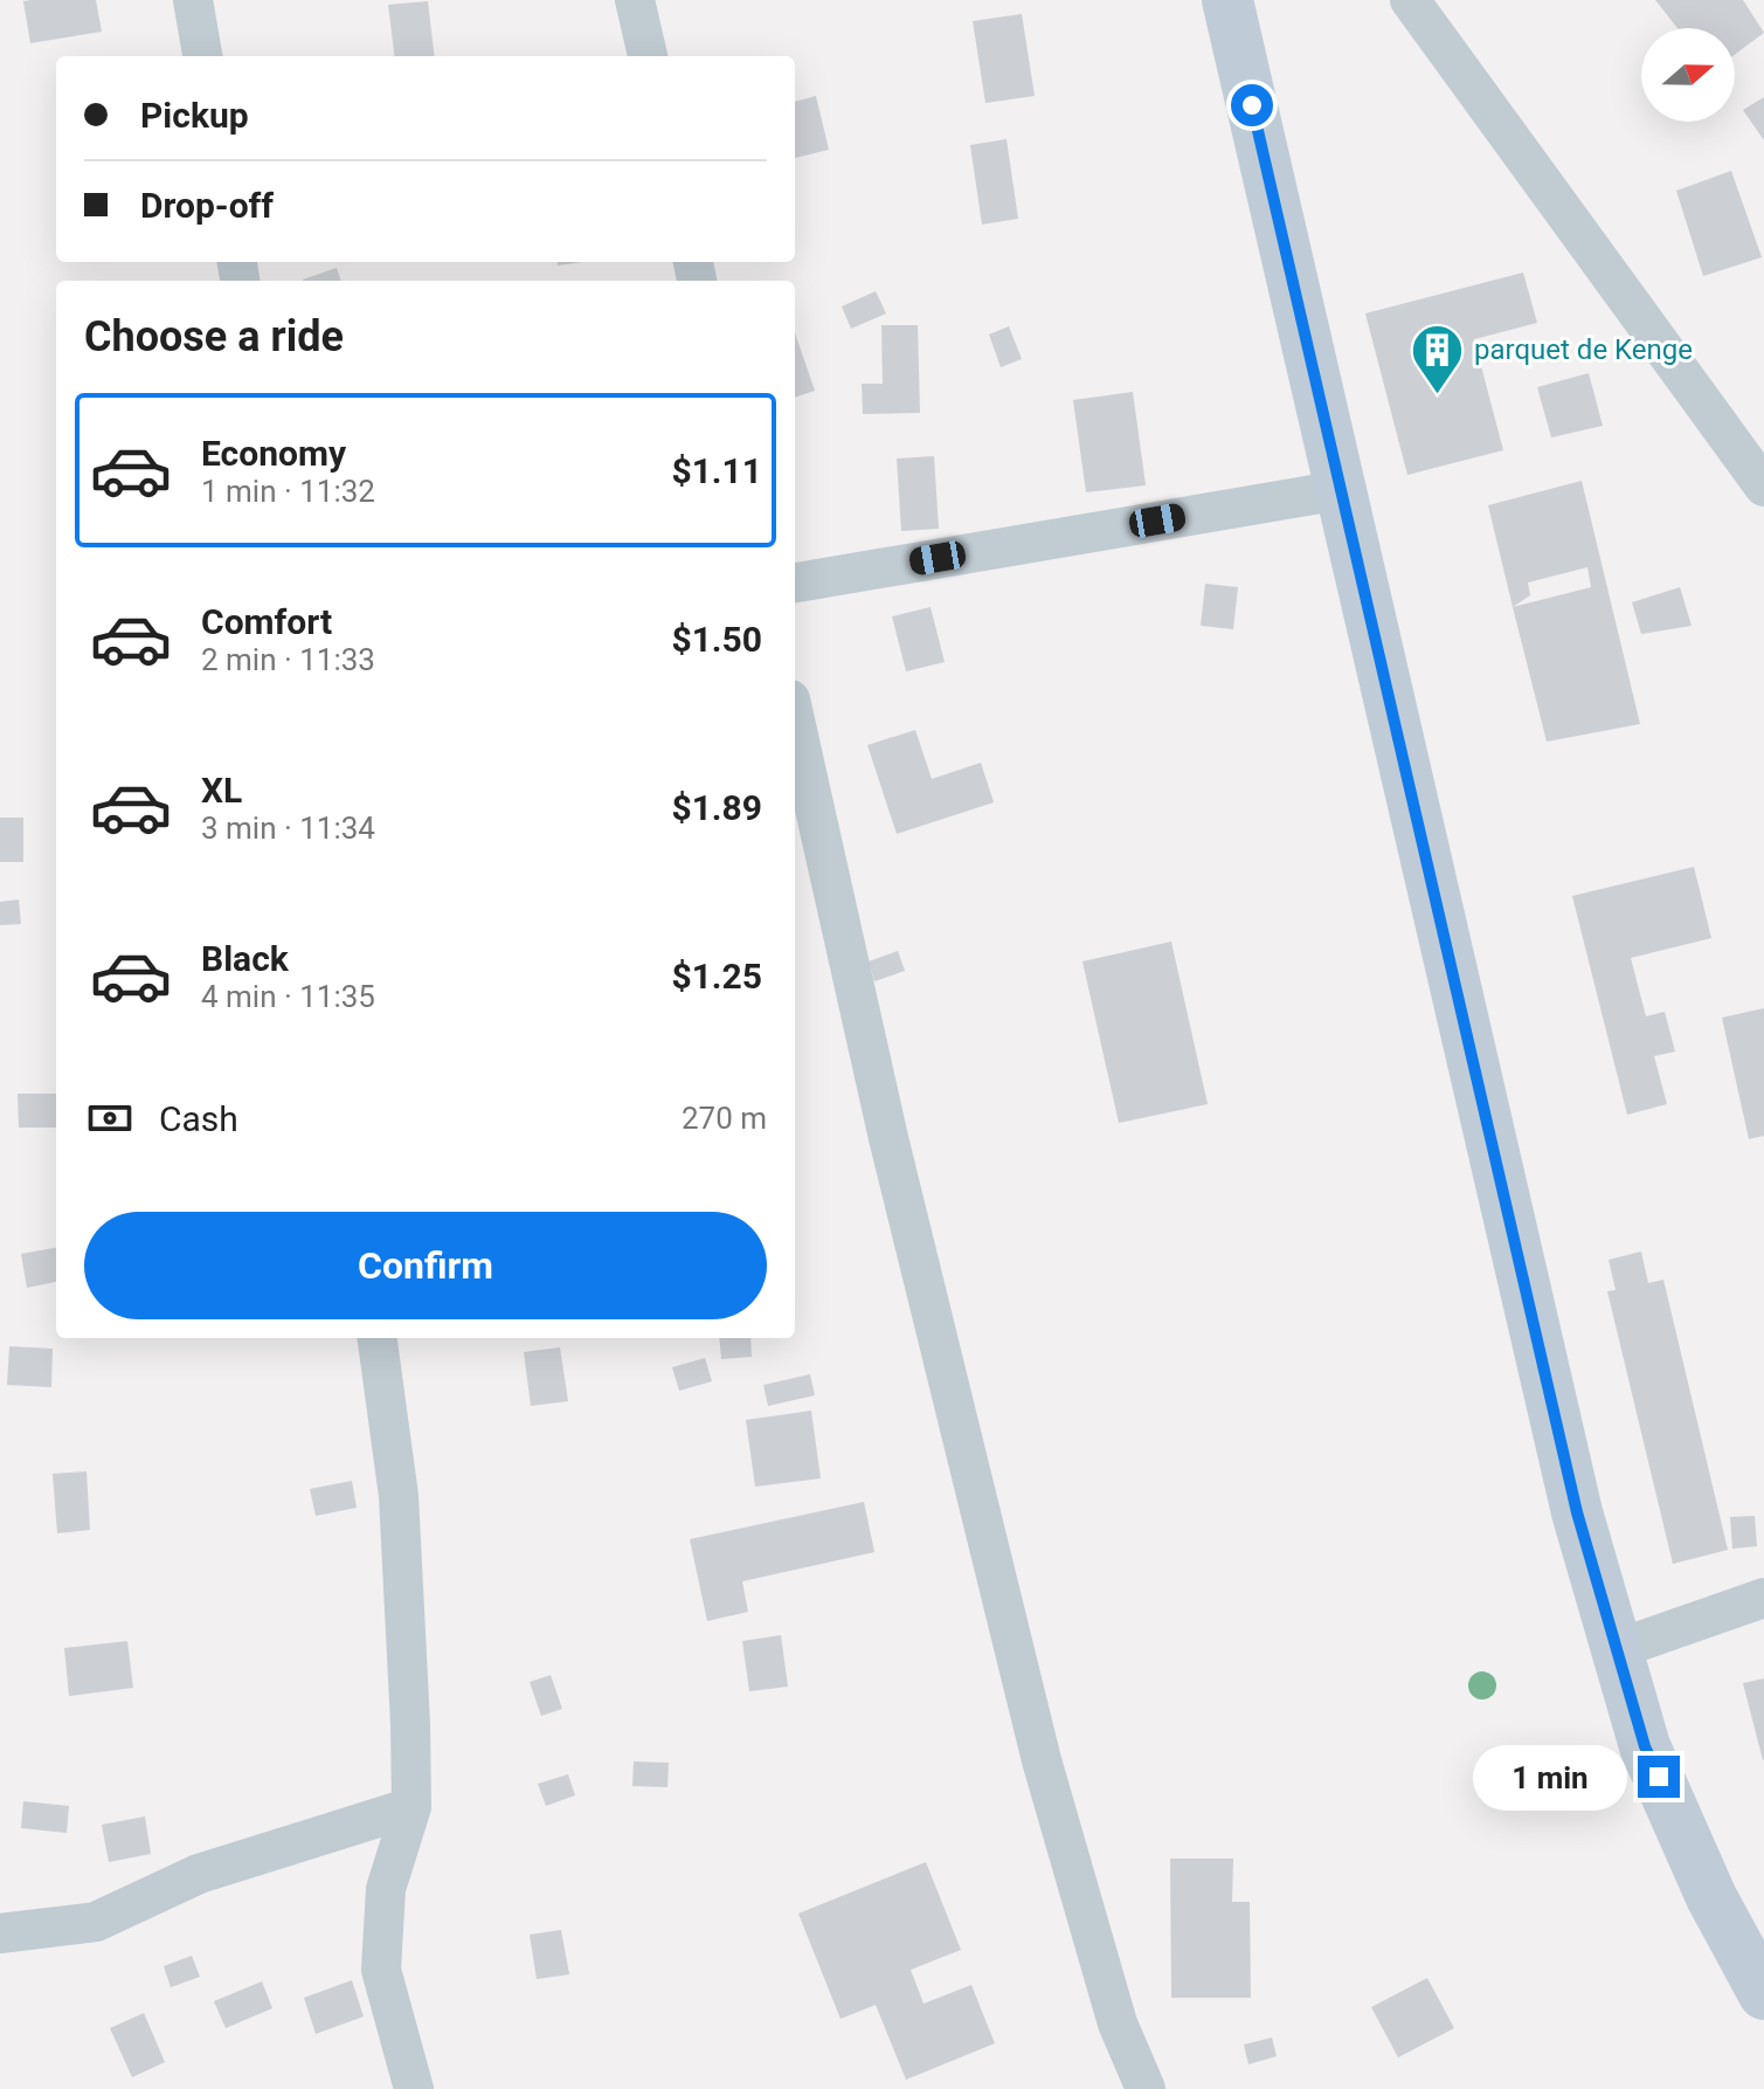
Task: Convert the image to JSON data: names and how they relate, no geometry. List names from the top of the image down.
{
  "places": {
    "building": ["parquet de Kenge"]
  },
  "north": "right",
  "page": {
    "banner": ["Pickup", "Drop-off"],
    "heading": "Choose a ride",
    "list": [
      {
        "name": "Economy",
        "note": "1 min · 11:32",
        "value": "$1.11"
      },
      {
        "name": "Comfort",
        "note": "2 min · 11:33",
        "value": "$1.50"
      },
      {
        "name": "XL",
        "note": "3 min · 11:34",
        "value": "$1.89"
      },
      {
        "name": "Black",
        "note": "4 min · 11:35",
        "value": "$1.25"
      }
    ],
    "pay": ["Cash", "270 m"],
    "buttons": "Confirm",
    "bubble": "1 min"
  }
}
